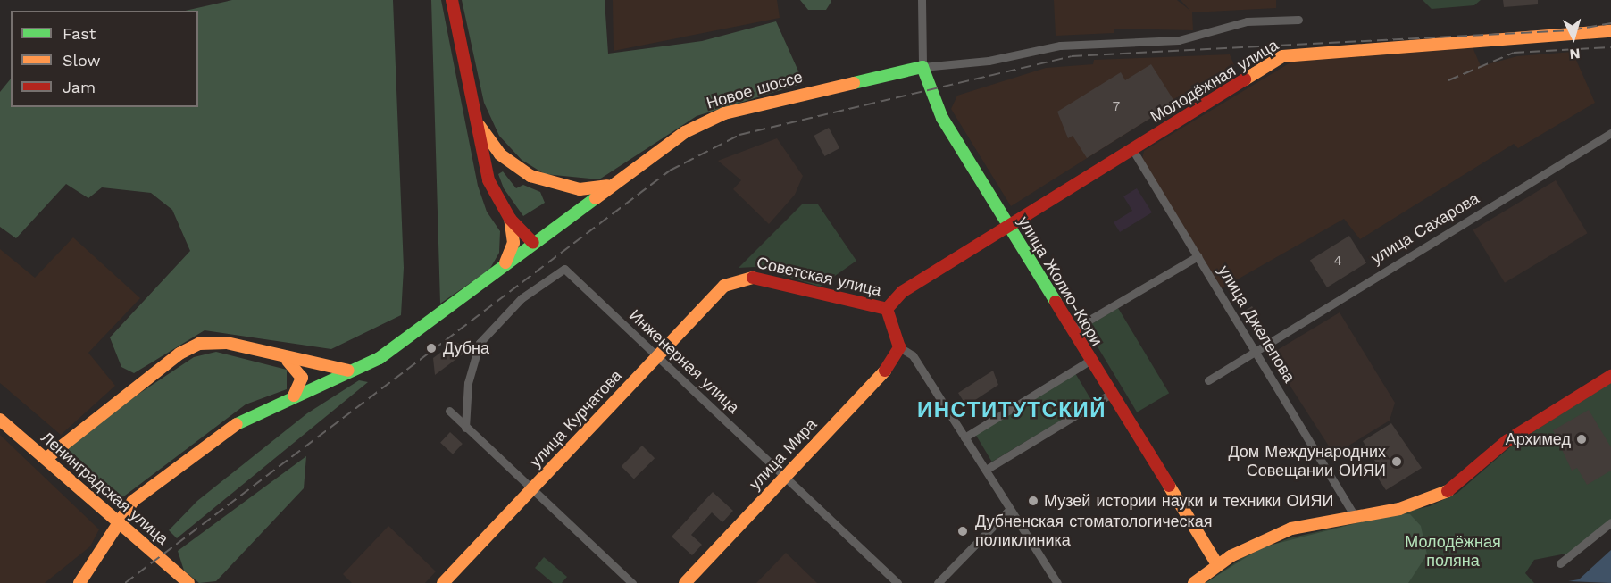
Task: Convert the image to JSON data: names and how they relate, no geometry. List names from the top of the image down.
{
  "streets": {
    "main road": [
      "Молодёжная улица",
      "Новое шоссе",
      "Советская улица",
      "улица Жолио-Кюри",
      "улица Курчатова",
      "улица Мира",
      "Ленинградская улица"
    ],
    "street": ["улица Сахарова", "улица Джелепова", "Инженерная улица"]
  },
  "crossings": [
    ["Молодёжная улица", "Советская улица"],
    ["Молодёжная улица", "улица Жолио-Кюри"],
    ["Молодёжная улица", "улица Джелепова"],
    ["Новое шоссе", "улица Жолио-Кюри"],
    ["Новое шоссе", "Ленинградская улица"],
    ["улица Сахарова", "улица Джелепова"],
    ["Советская улица", "улица Курчатова"],
    ["Советская улица", "улица Мира"],
    ["Инженерная улица", "улица Курчатова"],
    ["Инженерная улица", "улица Мира"]
  ],
  "districts": ["ИНСТИТУТСКИЙ"],
  "parks": ["Молодёжная поляна"],
  "places": [
    "Дубна",
    "Архимед",
    "Дом Международних Совещании ОИЯИ",
    "Музей истории науки и техники ОИЯИ",
    "Дубненская стоматологическая поликлиника"
  ],
  "house_numbers": ["7", "4"],
  "legend": ["Fast", "Slow", "Jam"],
  "north": "bottom"
}
